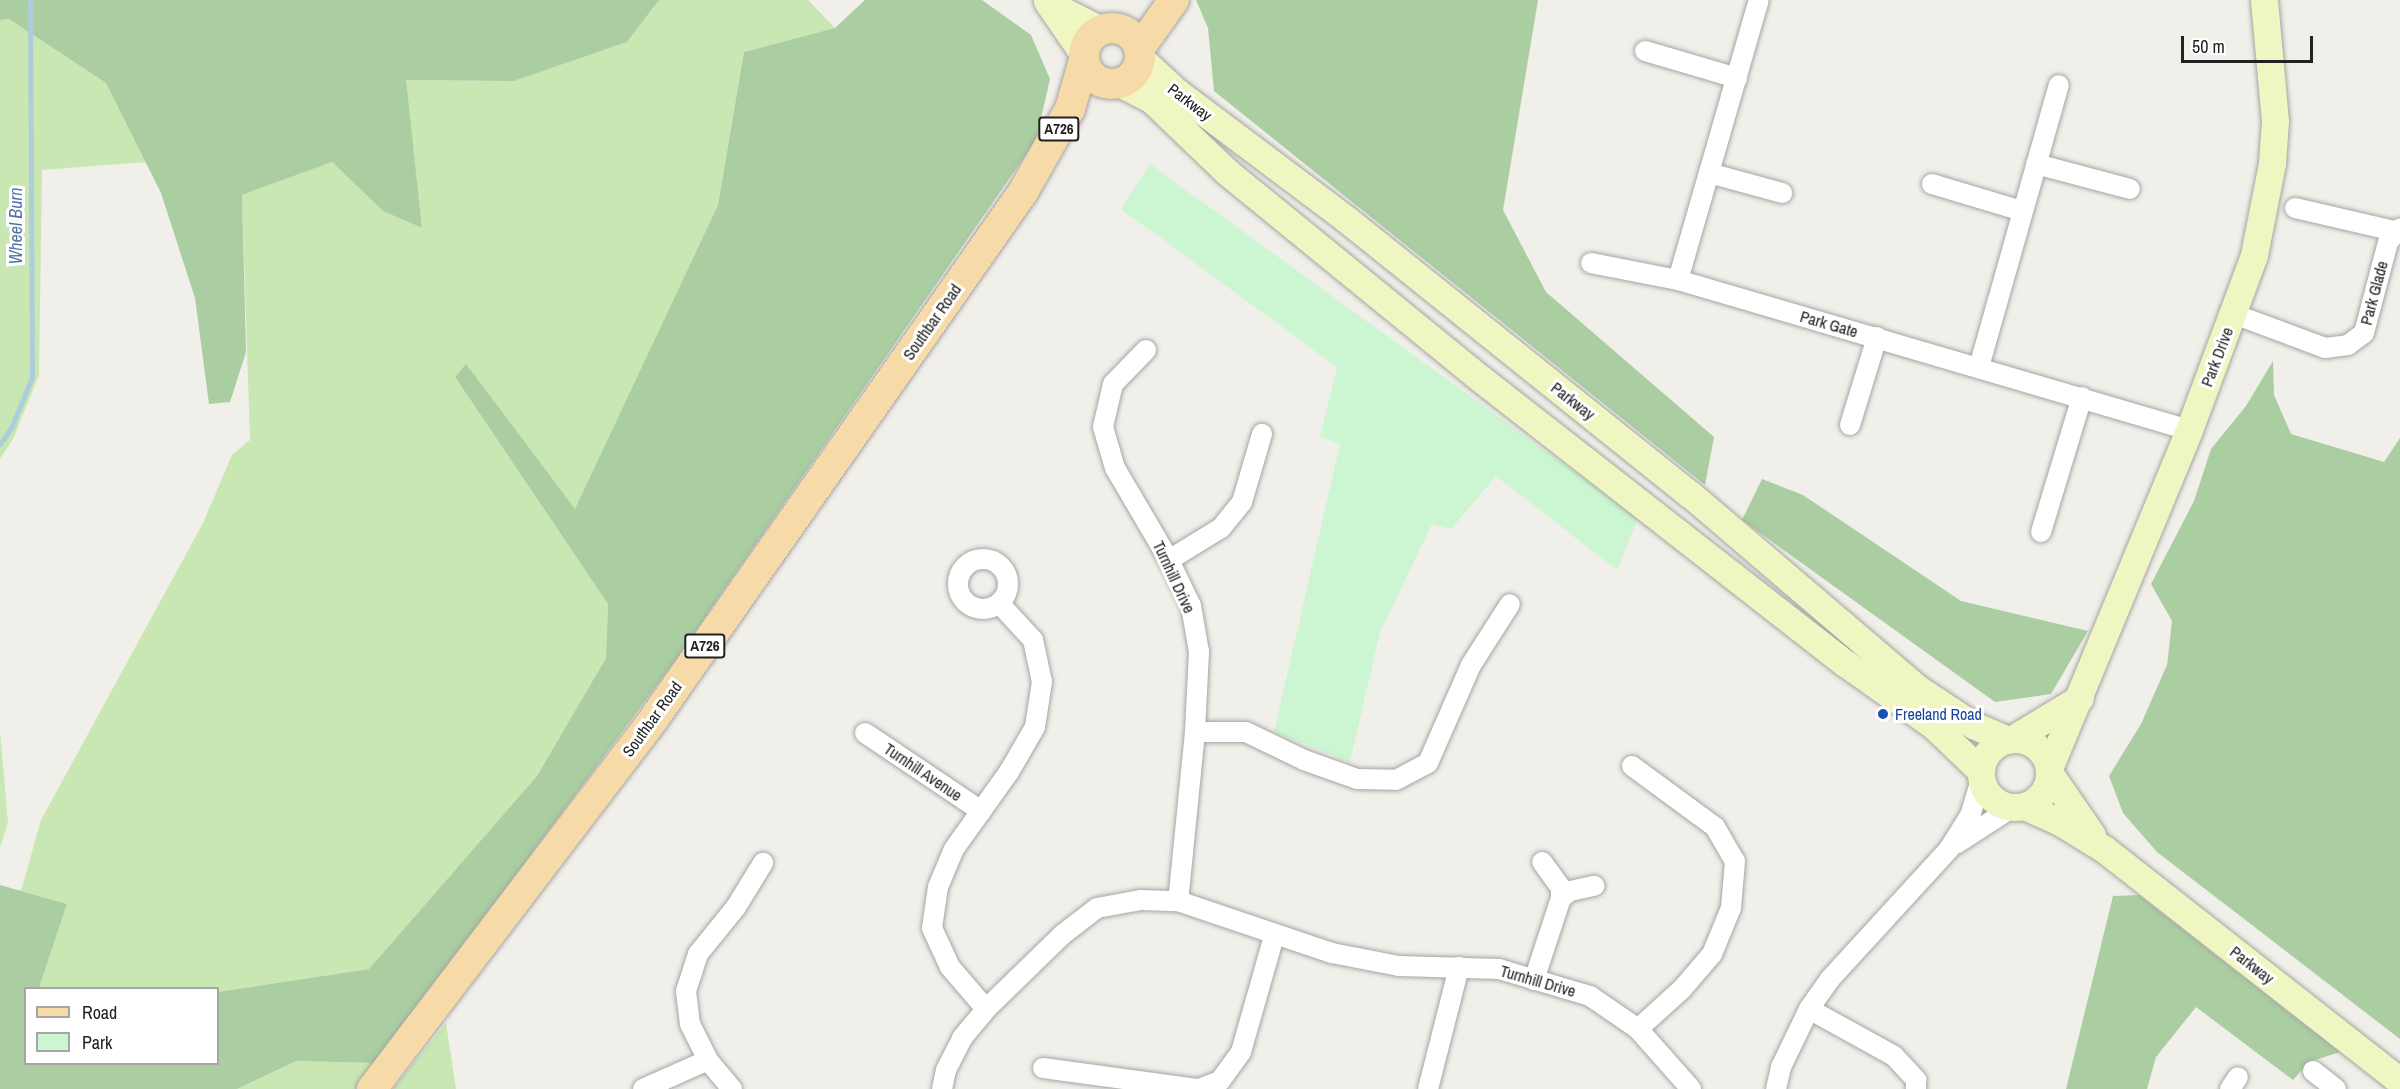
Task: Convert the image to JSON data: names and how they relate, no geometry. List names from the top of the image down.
{
  "streets": {
    "main road": ["A726", "Southbar Road"],
    "street": [
      "Parkway",
      "Park Glade",
      "Park Gate",
      "Park Drive",
      "Turnhill Drive",
      "Turnhill Avenue"
    ]
  },
  "crossings": [
    ["Parkway", "Southbar Road"],
    ["Parkway", "Park Drive"],
    ["Park Glade", "Park Drive"],
    ["Park Gate", "Park Drive"],
    ["Turnhill Drive", "Turnhill Avenue"]
  ],
  "water": ["Wheel Burn"],
  "places": ["Freeland Road"],
  "legend": ["Road", "Park"],
  "scale_bar": "50 m"
}
